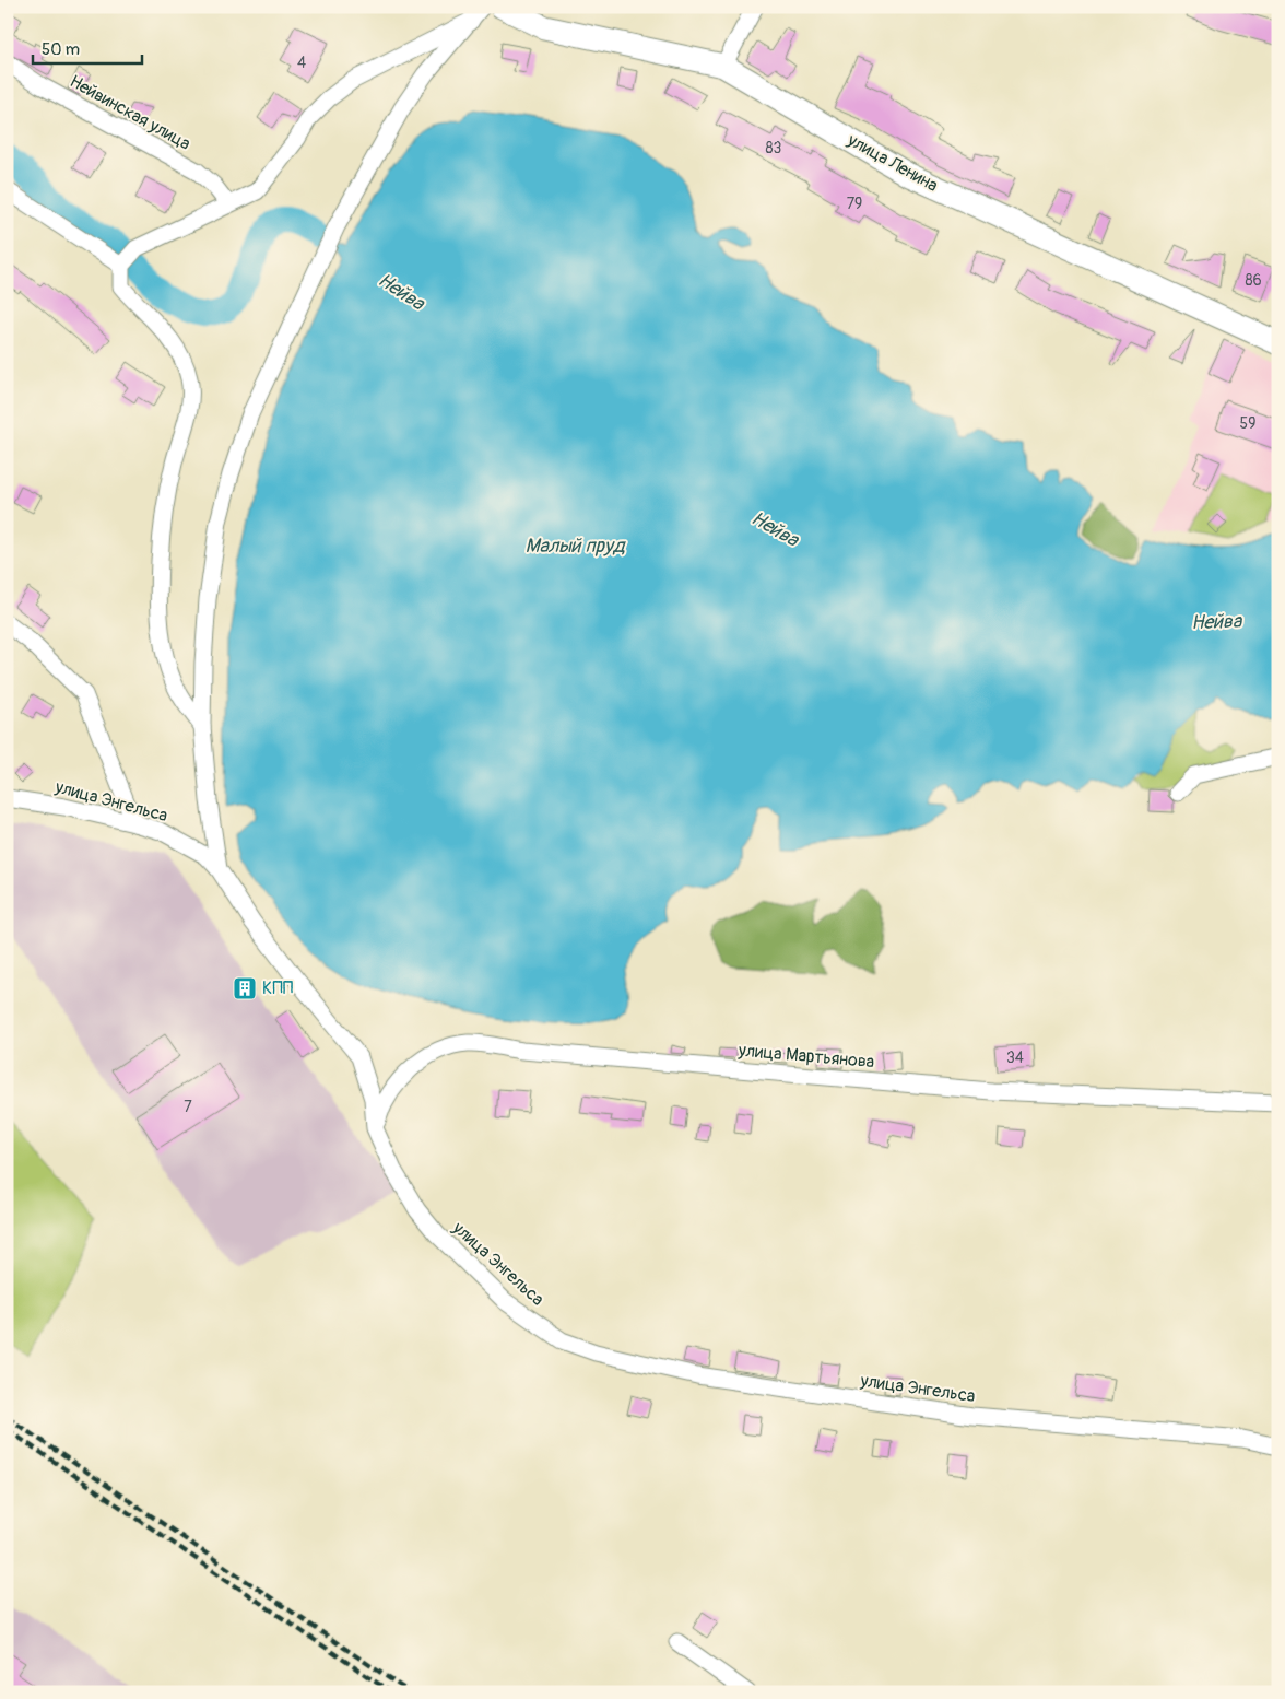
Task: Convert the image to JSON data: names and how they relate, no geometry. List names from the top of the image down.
{
  "streets": {
    "street": [
      "Нейвинская улица",
      "улица Ленина",
      "улица Энгельса",
      "улица Мартьянова"
    ]
  },
  "crossings": [
    ["улица Энгельса", "улица Мартьянова"]
  ],
  "water": ["Нейва", "Малый пруд"],
  "places": {
    "building": ["КПП"]
  },
  "house_numbers": [
    "4",
    "83",
    "79",
    "86",
    "59",
    "34",
    "7"
  ],
  "scale_bar": "50 m"
}
